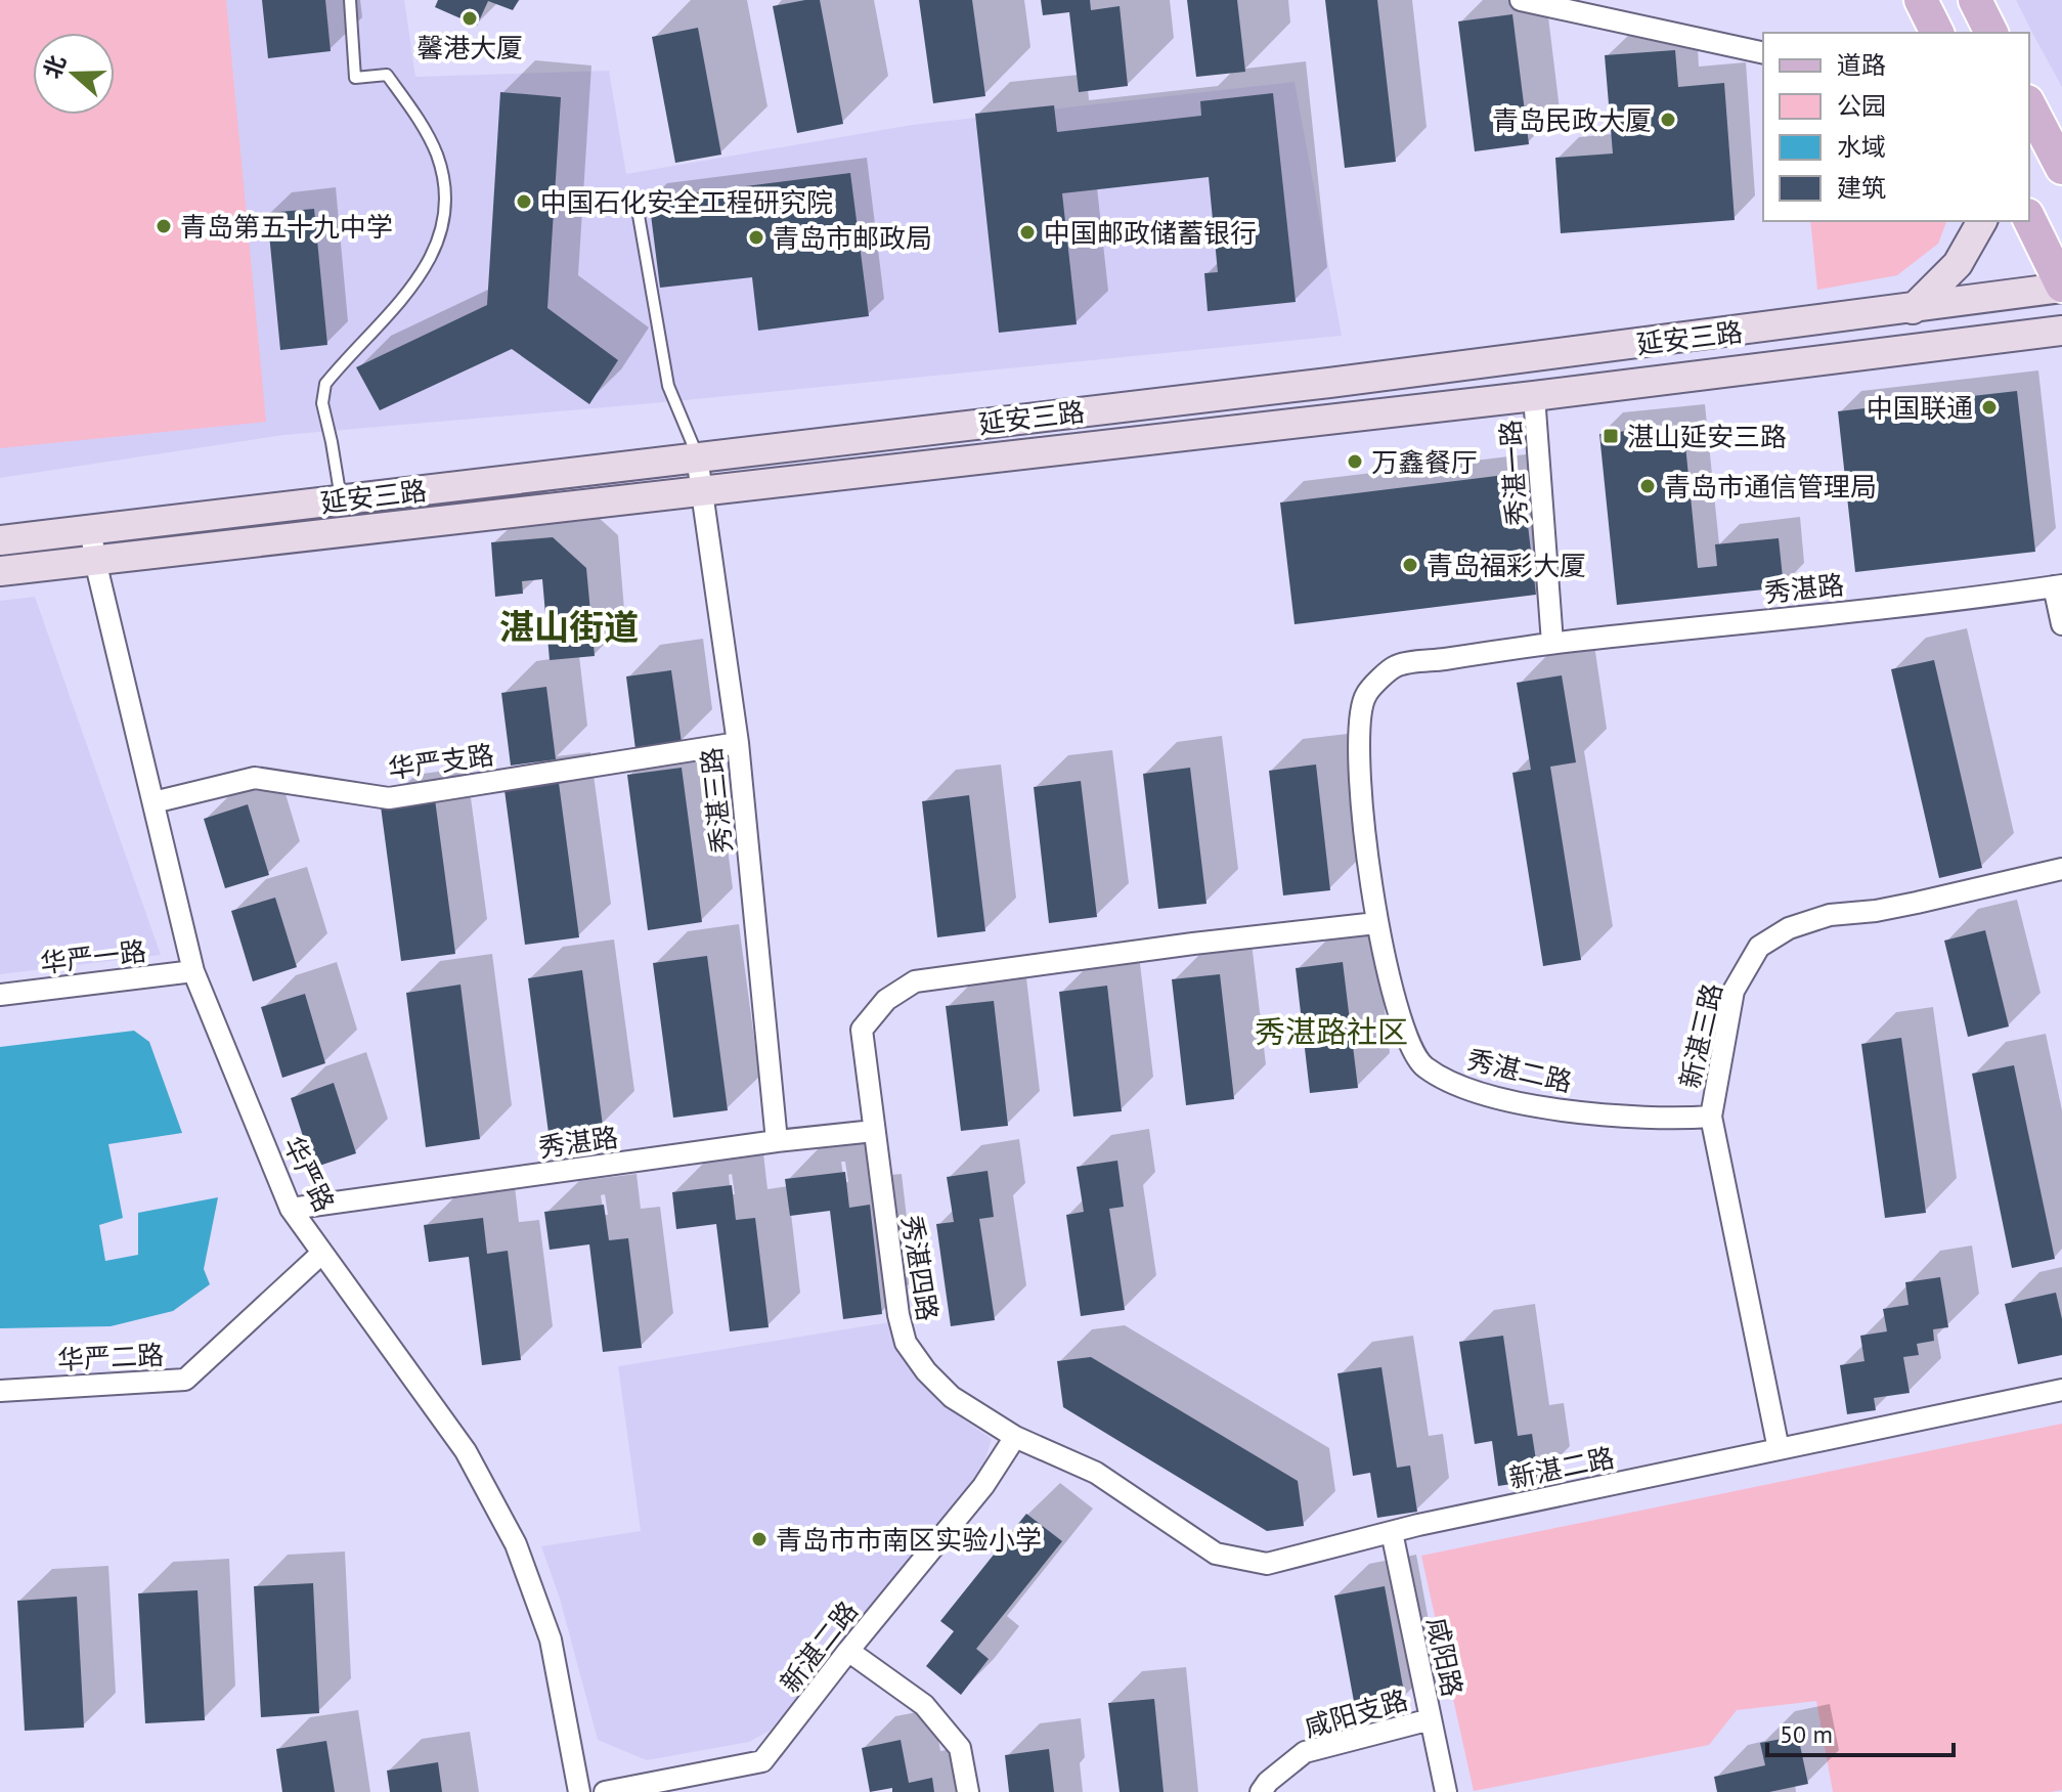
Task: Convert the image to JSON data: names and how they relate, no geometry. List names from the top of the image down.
{
  "streets": {
    "main road": ["延安三路"],
    "street": [
      "秀湛一路",
      "秀湛路",
      "华严支路",
      "秀湛三路",
      "华严一路",
      "新湛三路",
      "秀湛二路",
      "华严路",
      "秀湛四路",
      "华严二路",
      "新湛二路",
      "咸阳路",
      "咸阳支路"
    ]
  },
  "crossings": [
    ["延安三路", "秀湛一路"],
    ["延安三路", "秀湛三路"],
    ["延安三路", "华严路"],
    ["秀湛一路", "秀湛路"],
    ["秀湛路", "秀湛三路"],
    ["秀湛路", "秀湛二路"],
    ["秀湛路", "华严路"],
    ["秀湛路", "秀湛四路"],
    ["华严支路", "秀湛三路"],
    ["华严支路", "华严路"],
    ["华严一路", "华严路"],
    ["新湛三路", "秀湛二路"],
    ["新湛三路", "新湛二路"],
    ["秀湛二路", "秀湛四路"],
    ["华严路", "华严二路"],
    ["秀湛四路", "新湛二路"],
    ["新湛二路", "咸阳路"],
    ["咸阳路", "咸阳支路"]
  ],
  "districts": ["湛山街道", "秀湛路社区"],
  "places": {
    "other": [
      "馨港大厦",
      "青岛民政大厦",
      "中国石化安全工程研究院",
      "青岛第五十九中学",
      "中国邮政储蓄银行",
      "青岛市邮政局",
      "中国联通",
      "万鑫餐厅",
      "青岛市通信管理局",
      "青岛福彩大厦",
      "青岛市市南区实验小学"
    ],
    "transit": ["湛山延安三路"]
  },
  "legend": [
    "道路",
    "公园",
    "水域",
    "建筑"
  ],
  "scale_bar": "50 m",
  "north": "left"
}
